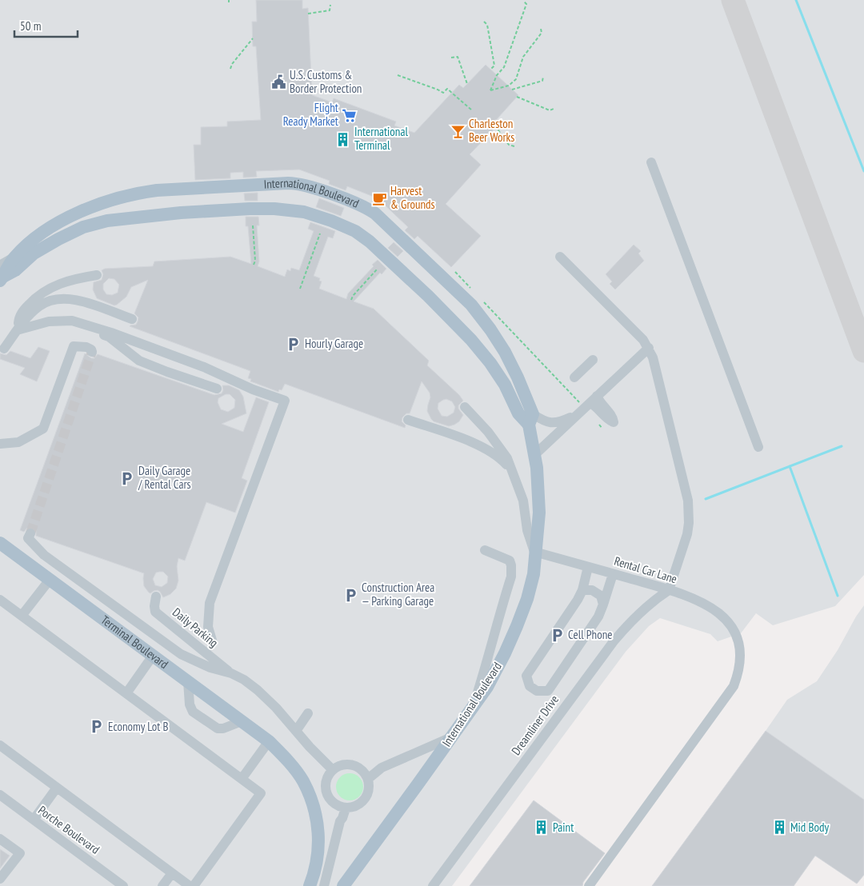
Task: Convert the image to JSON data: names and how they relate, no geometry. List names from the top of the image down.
{
  "streets": {
    "main road": ["International Boulevard", "Terminal Boulevard"],
    "street": [
      "Rental Car Lane",
      "Daily Parking",
      "Dreamliner Drive",
      "Porche Boulevard"
    ]
  },
  "crossings": [
    ["International Boulevard", "Rental Car Lane"],
    ["Rental Car Lane", "Dreamliner Drive"]
  ],
  "places": {
    "public building": ["U.S. Customs & Border Protection"],
    "supermarket": ["Flight Ready Market"],
    "bar": ["Charleston Beer Works"],
    "building": ["International Terminal", "Paint", "Mid Body"],
    "cafe": ["Harvest & Grounds"],
    "parking": [
      "Hourly Garage",
      "Daily Garage / Rental Cars",
      "Construction Area — Parking Garage",
      "Cell Phone",
      "Economy Lot B"
    ]
  },
  "scale_bar": "50 m"
}
